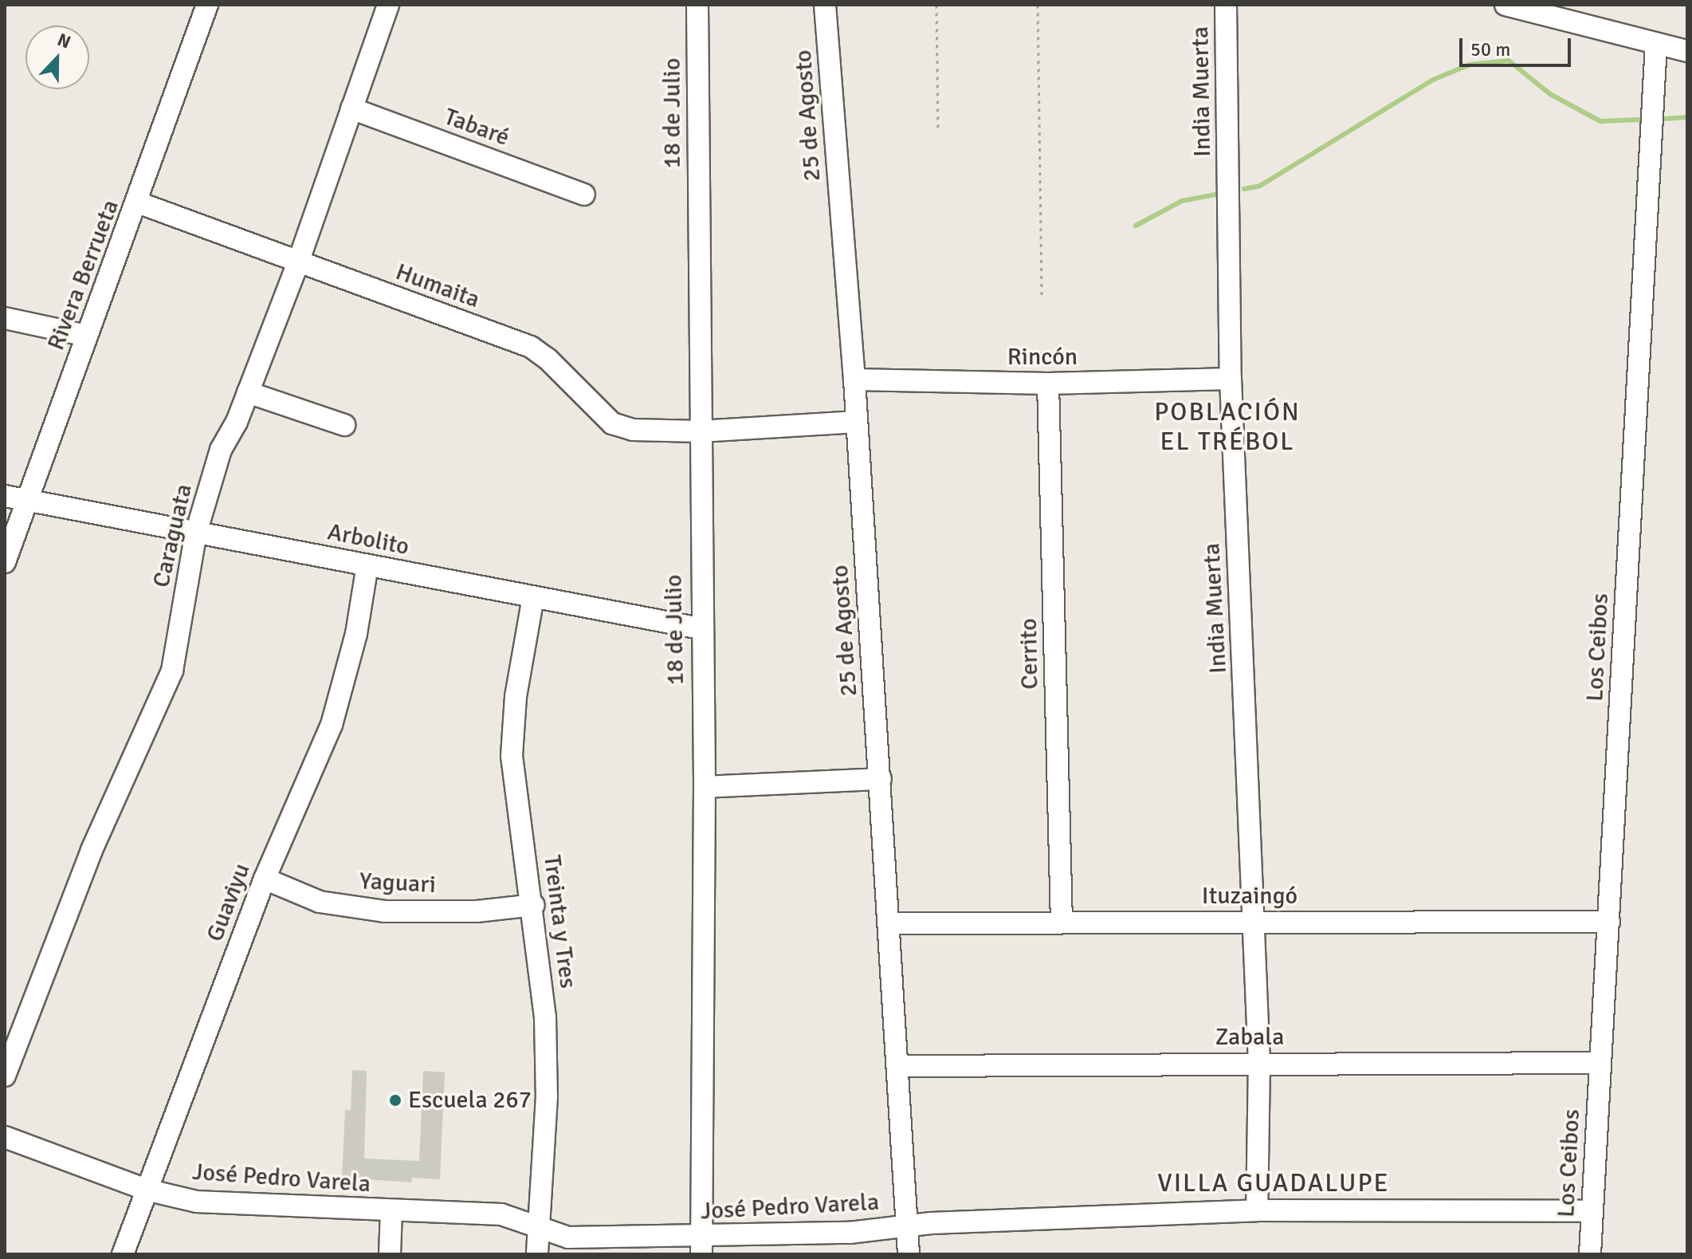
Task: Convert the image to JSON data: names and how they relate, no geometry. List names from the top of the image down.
{
  "streets": {
    "street": [
      "India Muerta",
      "18 de Julio",
      "25 de Agosto",
      "Tabaré",
      "Rivera Berrueta",
      "Humaita",
      "Rincón",
      "Caraguata",
      "Arbolito",
      "Los Ceibos",
      "Cerrito",
      "Yaguari",
      "Ituzaingó",
      "Guaviyu",
      "Treinta y Tres",
      "Zabala",
      "José Pedro Varela"
    ]
  },
  "crossings": [
    ["India Muerta", "Rincón"],
    ["India Muerta", "Ituzaingó"],
    ["India Muerta", "Zabala"],
    ["India Muerta", "José Pedro Varela"],
    ["18 de Julio", "Humaita"],
    ["18 de Julio", "Arbolito"],
    ["18 de Julio", "José Pedro Varela"],
    ["25 de Agosto", "Rincón"],
    ["25 de Agosto", "Ituzaingó"],
    ["25 de Agosto", "Zabala"],
    ["25 de Agosto", "José Pedro Varela"],
    ["Tabaré", "Caraguata"],
    ["Rivera Berrueta", "Humaita"],
    ["Rivera Berrueta", "Arbolito"],
    ["Humaita", "Caraguata"],
    ["Rincón", "Cerrito"],
    ["Caraguata", "Arbolito"],
    ["Arbolito", "Guaviyu"],
    ["Arbolito", "Treinta y Tres"],
    ["Los Ceibos", "Ituzaingó"],
    ["Los Ceibos", "Zabala"],
    ["Los Ceibos", "José Pedro Varela"],
    ["Cerrito", "Ituzaingó"],
    ["Yaguari", "Guaviyu"],
    ["Yaguari", "Treinta y Tres"],
    ["Guaviyu", "José Pedro Varela"],
    ["Treinta y Tres", "José Pedro Varela"]
  ],
  "districts": ["POBLACIÓN EL TRÉBOL", "VILLA GUADALUPE"],
  "places": ["Escuela 267"],
  "scale_bar": "50 m",
  "north": "top"
}
